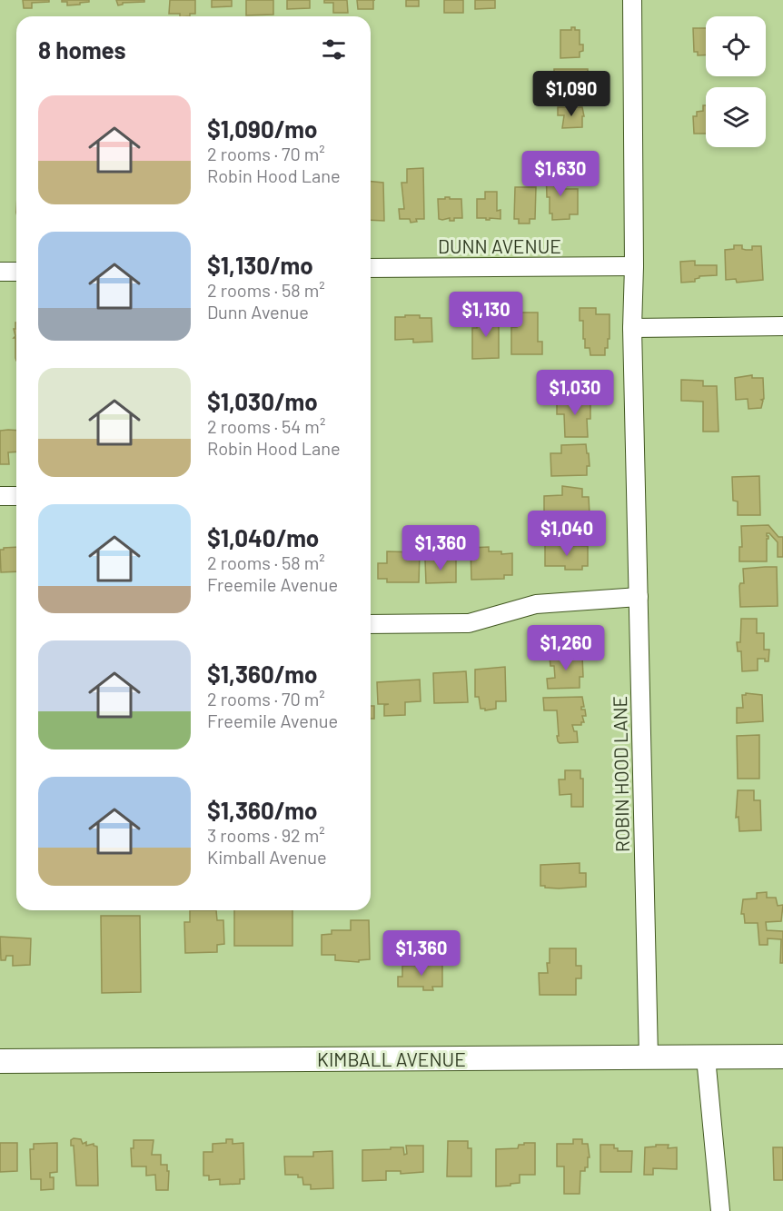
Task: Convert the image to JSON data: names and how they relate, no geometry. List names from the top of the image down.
{
  "streets": {
    "main road": ["KIMBALL AVENUE"],
    "street": ["DUNN AVENUE", "ROBIN HOOD LANE"]
  },
  "crossings": [
    ["DUNN AVENUE", "ROBIN HOOD LANE"],
    ["ROBIN HOOD LANE", "KIMBALL AVENUE"]
  ],
  "page": {
    "heading": "8 homes",
    "price": [
      "$1,090",
      "$1,630",
      "$1,130",
      "$1,030",
      "$1,040",
      "$1,360",
      "$1,260",
      "$1,360"
    ],
    "list": [
      {
        "name": "$1,090/mo",
        "note": "2 rooms · 70 m² · Robin Hood Lane"
      },
      {
        "name": "$1,130/mo",
        "note": "2 rooms · 58 m² · Dunn Avenue"
      },
      {
        "name": "$1,030/mo",
        "note": "2 rooms · 54 m² · Robin Hood Lane"
      },
      {
        "name": "$1,040/mo",
        "note": "2 rooms · 58 m² · Freemile Avenue"
      },
      {
        "name": "$1,360/mo",
        "note": "2 rooms · 70 m² · Freemile Avenue"
      },
      {
        "name": "$1,360/mo",
        "note": "3 rooms · 92 m² · Kimball Avenue"
      }
    ]
  }
}
